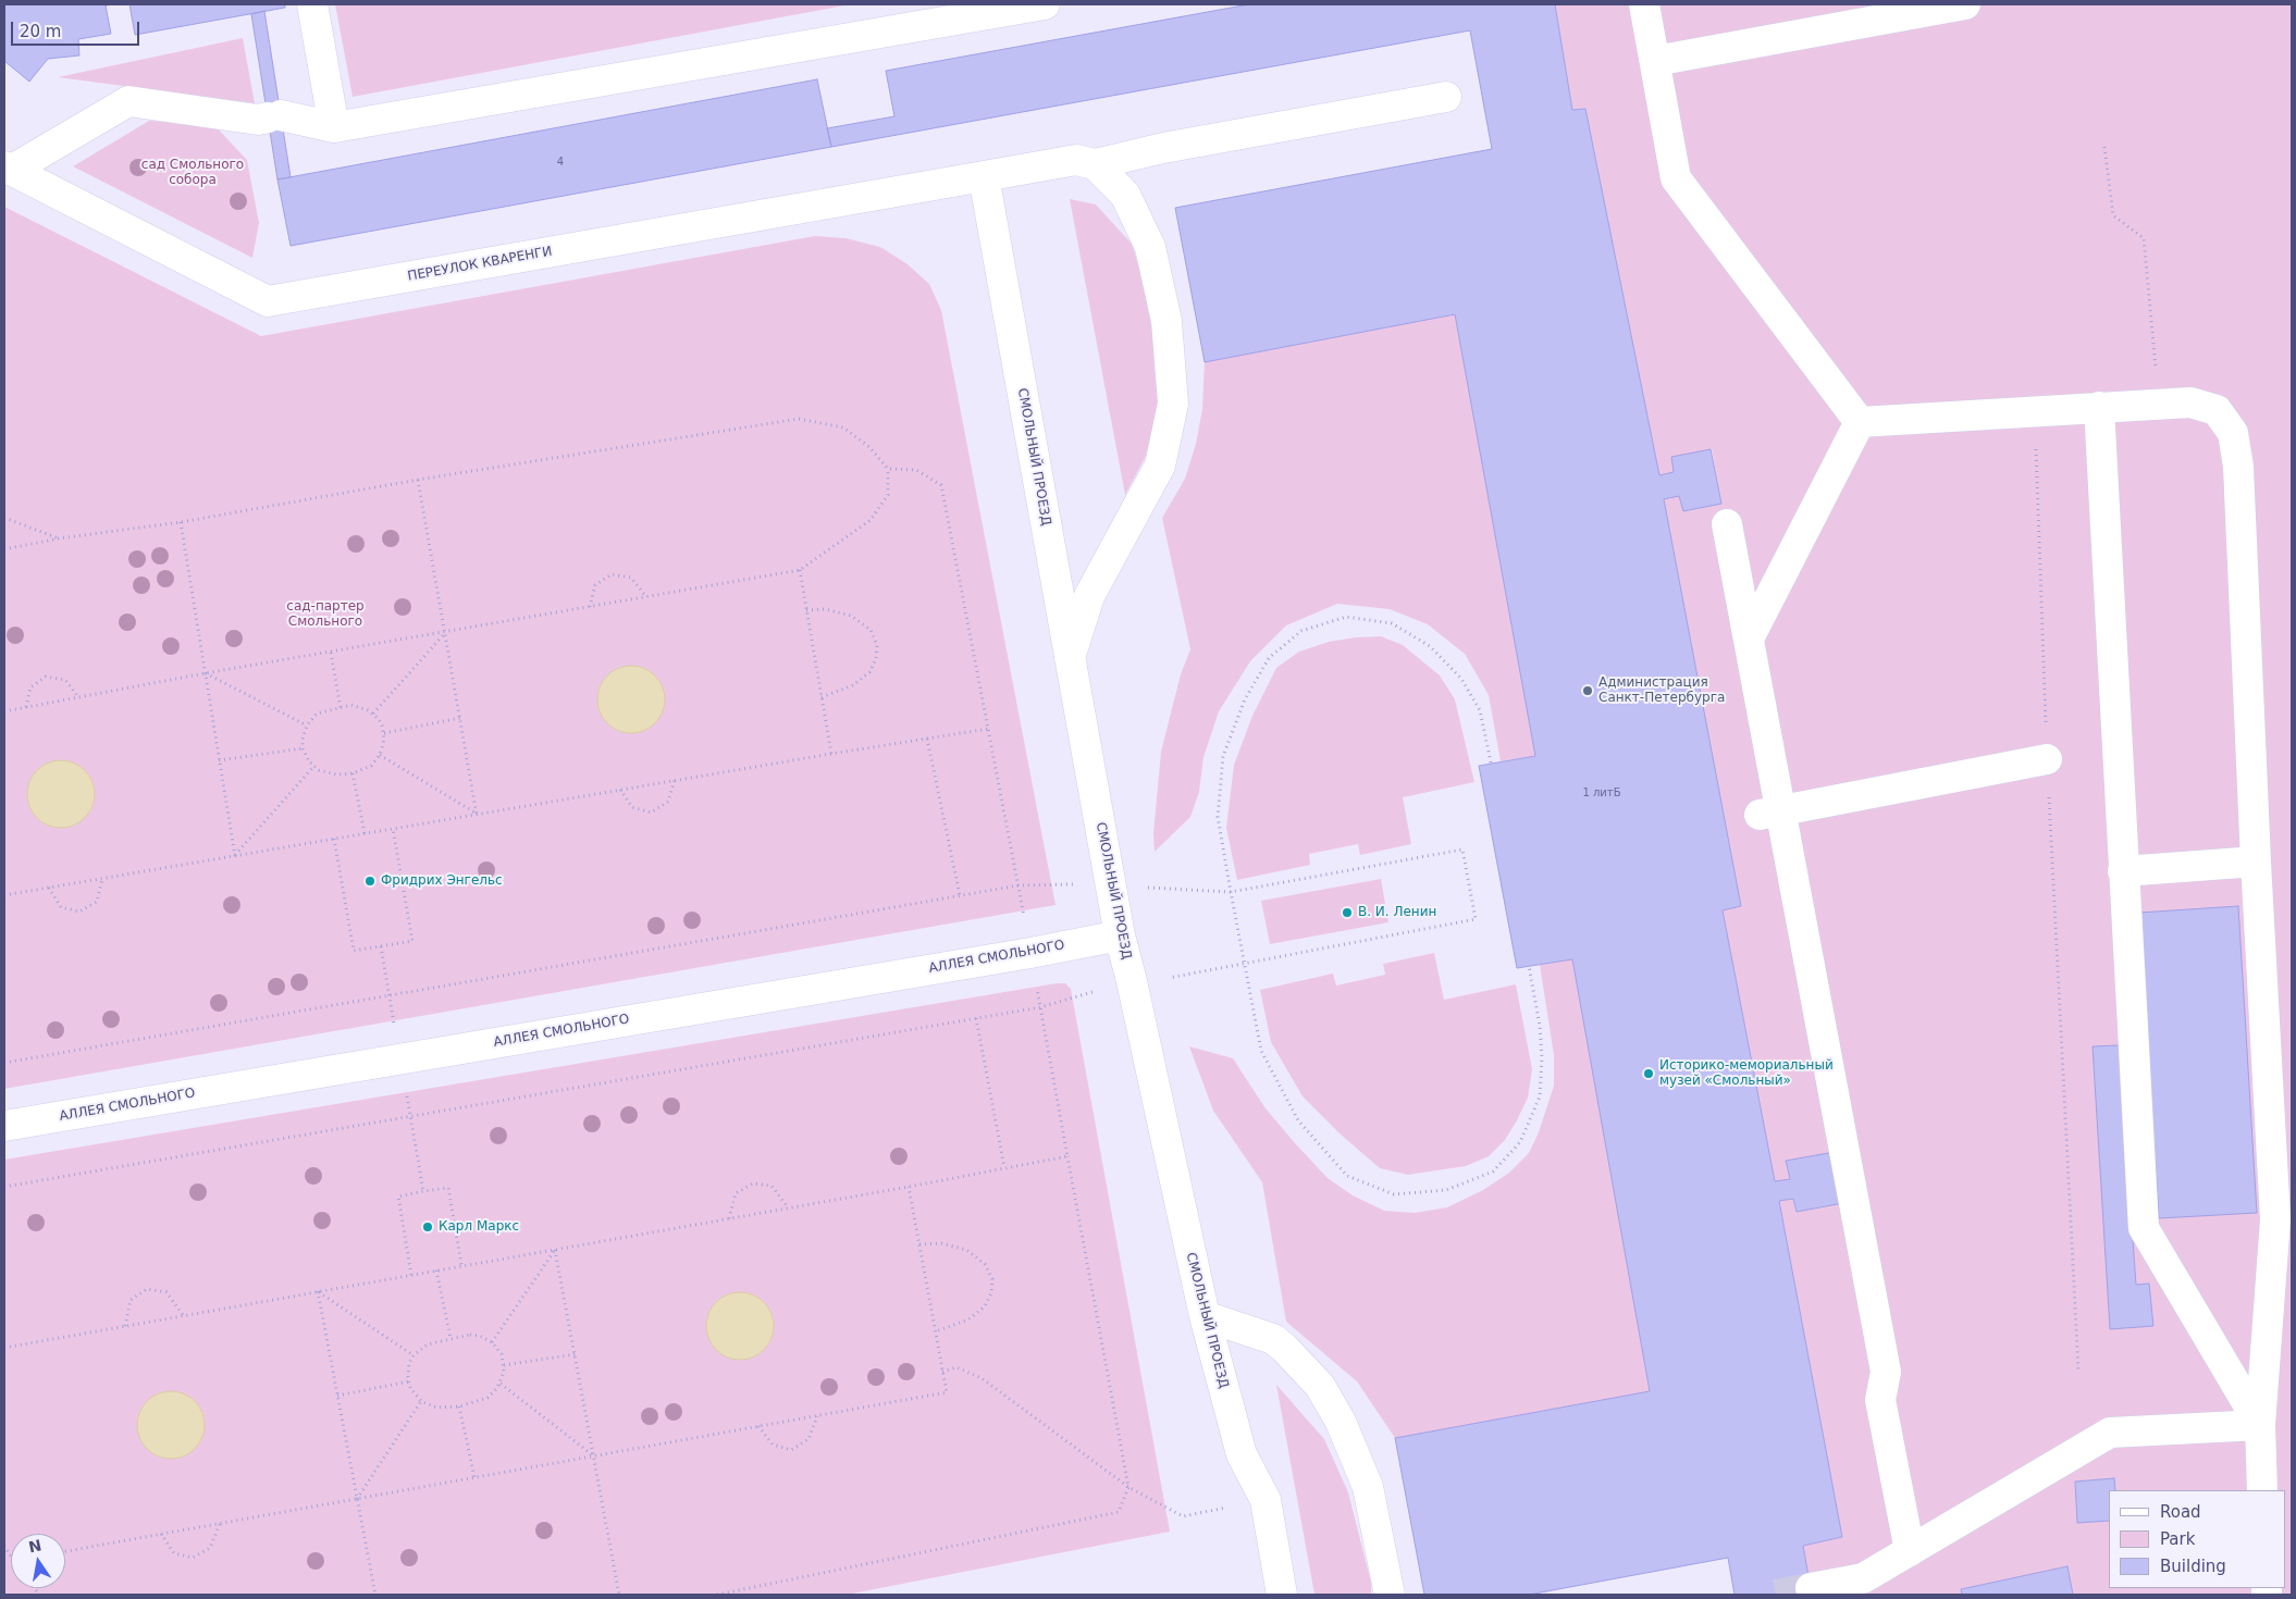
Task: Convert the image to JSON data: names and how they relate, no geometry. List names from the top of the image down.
{
  "streets": {
    "street": ["ПЕРЕУЛОК КВАРЕНГИ", "СМОЛЬНЫЙ ПРОЕЗД", "АЛЛЕЯ СМОЛЬНОГО"]
  },
  "crossings": [
    ["ПЕРЕУЛОК КВАРЕНГИ", "СМОЛЬНЫЙ ПРОЕЗД"],
    ["СМОЛЬНЫЙ ПРОЕЗД", "АЛЛЕЯ СМОЛЬНОГО"]
  ],
  "parks": ["сад Смольного собора", "сад-партер Смольного"],
  "places": [
    "Администрация Санкт-Петербурга",
    "Фридрих Энгельс",
    "В. И. Ленин",
    "Историко-мемориальный музей «Смольный»",
    "Карл Маркс"
  ],
  "house_numbers": ["4", "1 литБ"],
  "legend": ["Road", "Park", "Building"],
  "scale_bar": "20 m",
  "north": "top"
}
